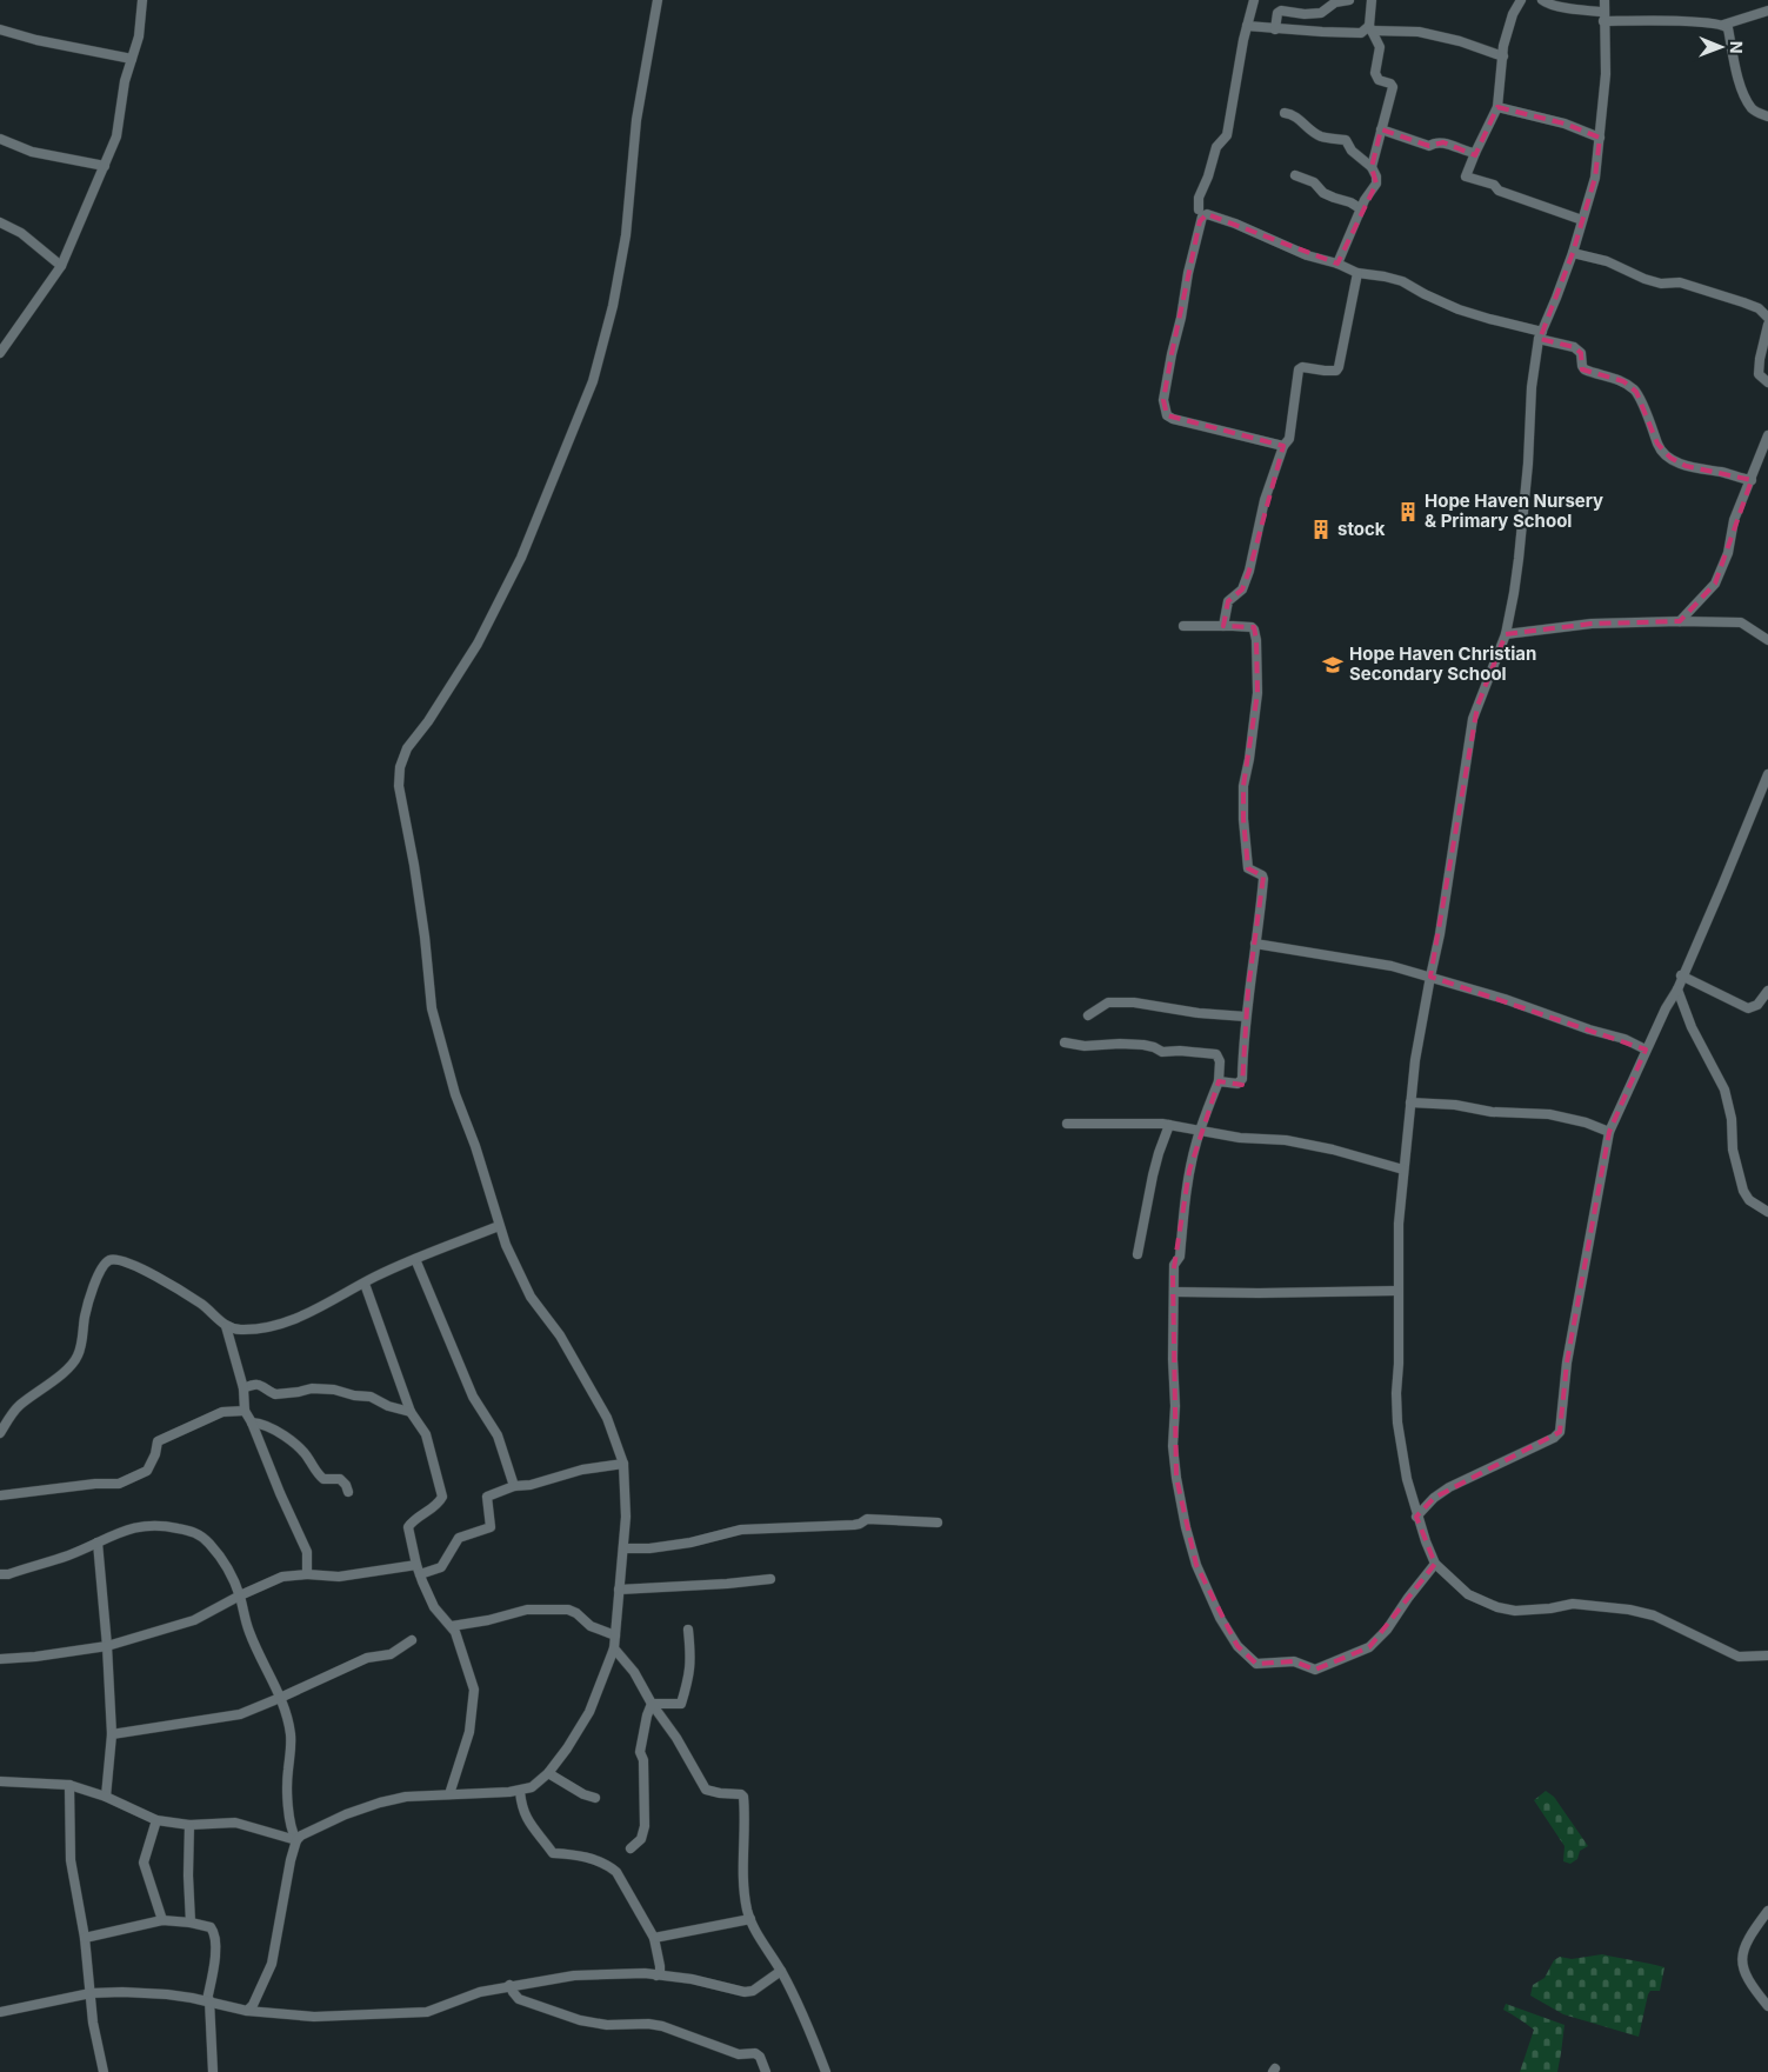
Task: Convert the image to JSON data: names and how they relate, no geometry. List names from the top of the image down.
{
  "places": {
    "building": ["Hope Haven Nursery & Primary School", "stock"],
    "school or university": ["Hope Haven Christian Secondary School"]
  },
  "north": "right"
}
